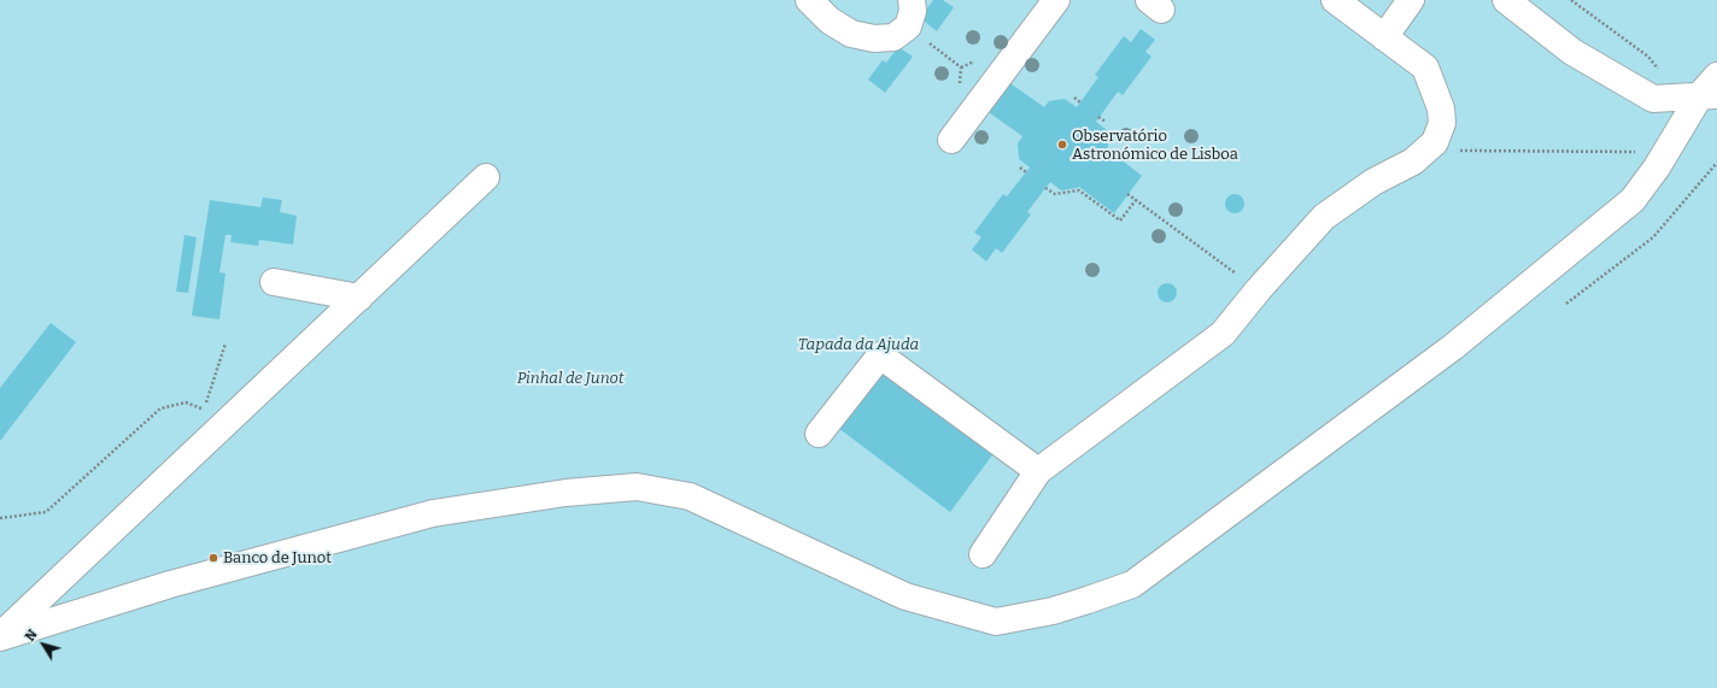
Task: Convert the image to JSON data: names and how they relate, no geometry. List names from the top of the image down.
{
  "parks": ["Tapada da Ajuda", "Pinhal de Junot"],
  "places": ["Observatório Astronómico de Lisboa", "Banco de Junot"],
  "north": "top left"
}
